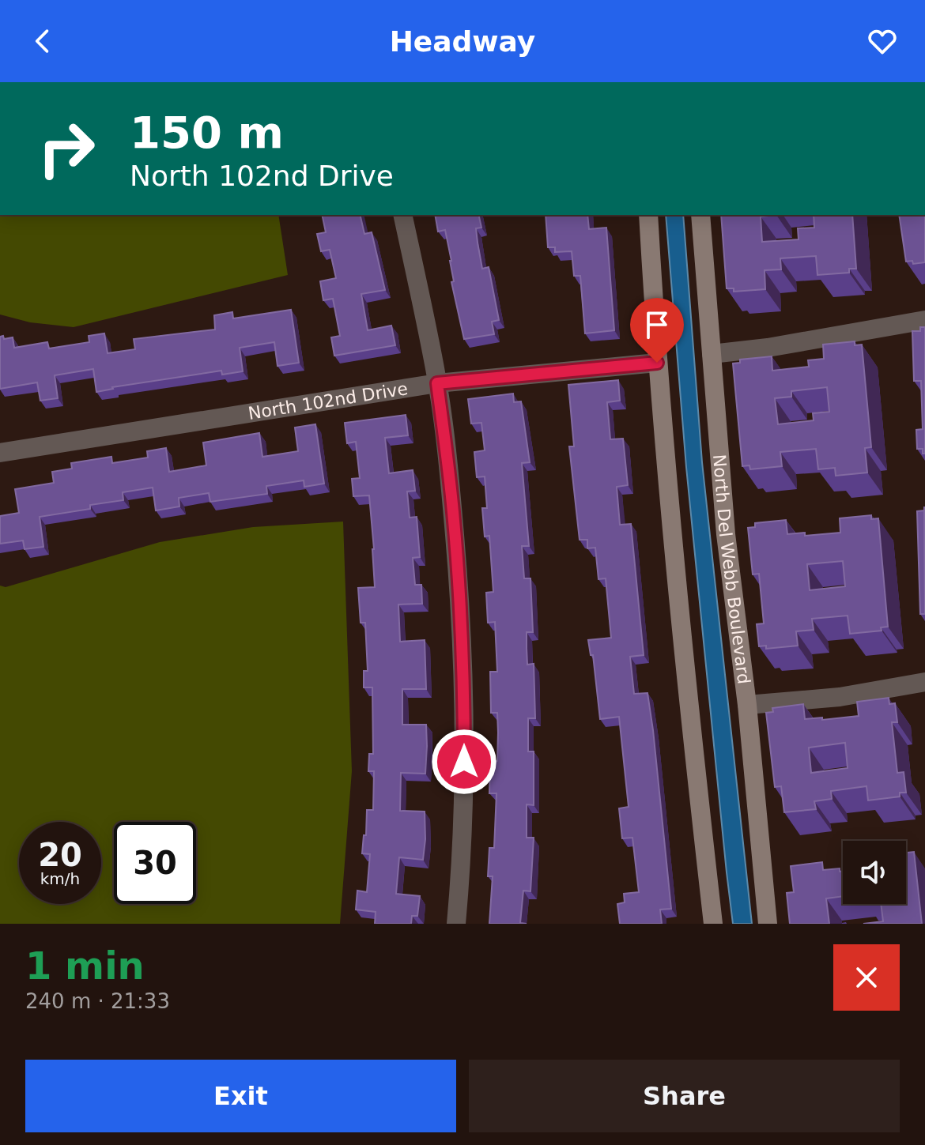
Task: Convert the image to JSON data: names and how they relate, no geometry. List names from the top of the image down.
{
  "streets": {
    "street": ["North 102nd Drive", "North Del Webb Boulevard"]
  },
  "page": {
    "header": "Headway",
    "turn": ["150 m", "North 102nd Drive"],
    "speed": "20 km/h",
    "limit": "30",
    "heading": ["1 min", "240 m · 21:33"],
    "buttons": ["Exit", "Share"]
  }
}
